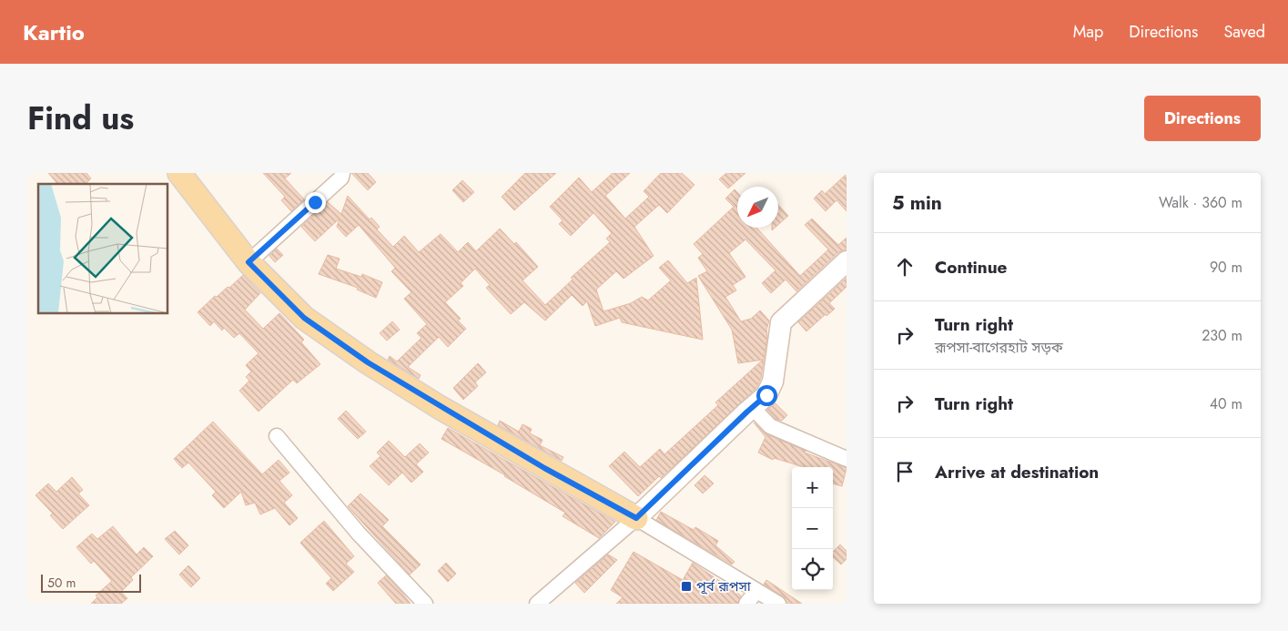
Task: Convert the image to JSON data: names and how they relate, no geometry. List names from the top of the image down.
{
  "places": {
    "transit": ["পূর্ব রূপসা"]
  },
  "scale_bar": "50 m",
  "north": "bottom left",
  "page": {
    "header": "Kartio",
    "nav": ["Map", "Directions", "Saved"],
    "title": "Find us",
    "buttons": "Directions",
    "heading": ["5 min", "Walk · 360 m"],
    "list": [
      ["Continue", "90 m"],
      ["Turn right", "রূপসা-বাগেরহাট সড়ক", "230 m"],
      ["Turn right", "40 m"],
      "Arrive at destination"
    ],
    "map_buttons": ["+", "−"],
    "scale": "50 m"
  }
}
